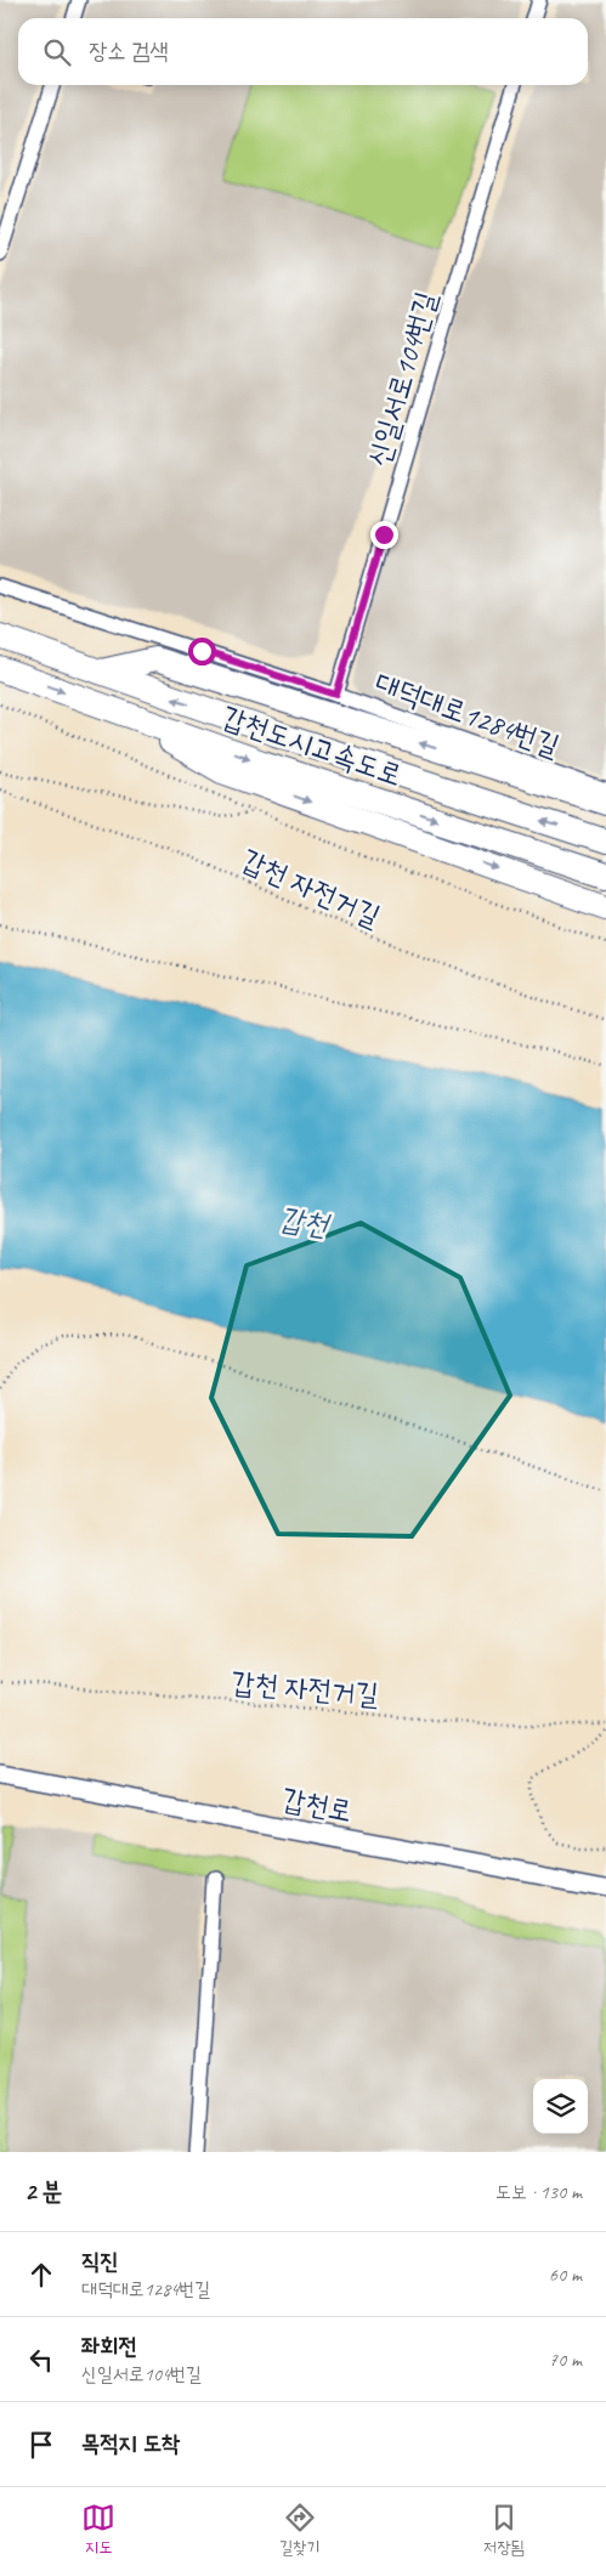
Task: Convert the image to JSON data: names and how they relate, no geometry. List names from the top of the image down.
{
  "streets": {
    "highway": ["갑천도시고속도로"],
    "main road": ["갑천로"],
    "street": ["신일서로104번길", "대덕대로1284번길"],
    "path": ["갑천 자전거길"]
  },
  "crossings": [
    ["신일서로104번길", "대덕대로1284번길"]
  ],
  "water": ["갑천"],
  "page": {
    "search": "장소 검색",
    "heading": ["2 분", "도보 · 130 m"],
    "list": [
      ["직진", "대덕대로1284번길", "60 m"],
      ["좌회전", "신일서로104번길", "70 m"],
      "목적지 도착"
    ],
    "nav": ["지도", "길찾기", "저장됨"]
  }
}
